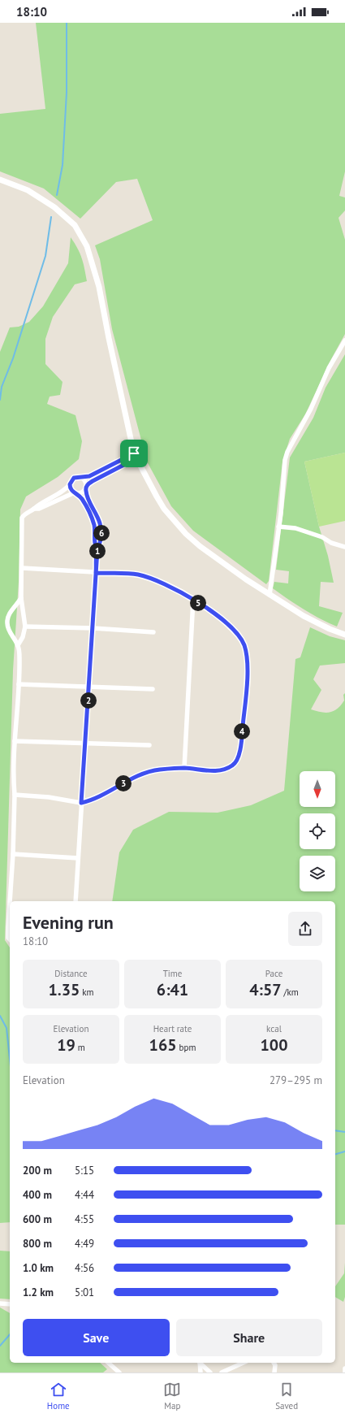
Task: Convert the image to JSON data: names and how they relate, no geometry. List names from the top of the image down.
{
  "north": "bottom",
  "page": {
    "status": "18:10",
    "pins": [
      "6",
      "1",
      "5",
      "2",
      "4",
      "3"
    ],
    "heading": ["Evening run", "18:10"],
    "stats": [
      ["Distance", "1.35 km"],
      ["Time", "6:41"],
      ["Pace", "4:57 /km"],
      ["Elevation", "19 m"],
      ["Heart rate", "165 bpm"],
      ["kcal", "100"]
    ],
    "chart": ["Elevation", "279–295 m"],
    "list": [
      {
        "name": "200 m",
        "note": "5:15"
      },
      {
        "name": "400 m",
        "note": "4:44"
      },
      {
        "name": "600 m",
        "note": "4:55"
      },
      {
        "name": "800 m",
        "note": "4:49"
      },
      {
        "name": "1.0 km",
        "note": "4:56"
      },
      {
        "name": "1.2 km",
        "note": "5:01"
      }
    ],
    "buttons": ["Save", "Share"],
    "tabs": ["Home", "Map", "Saved"]
  }
}
